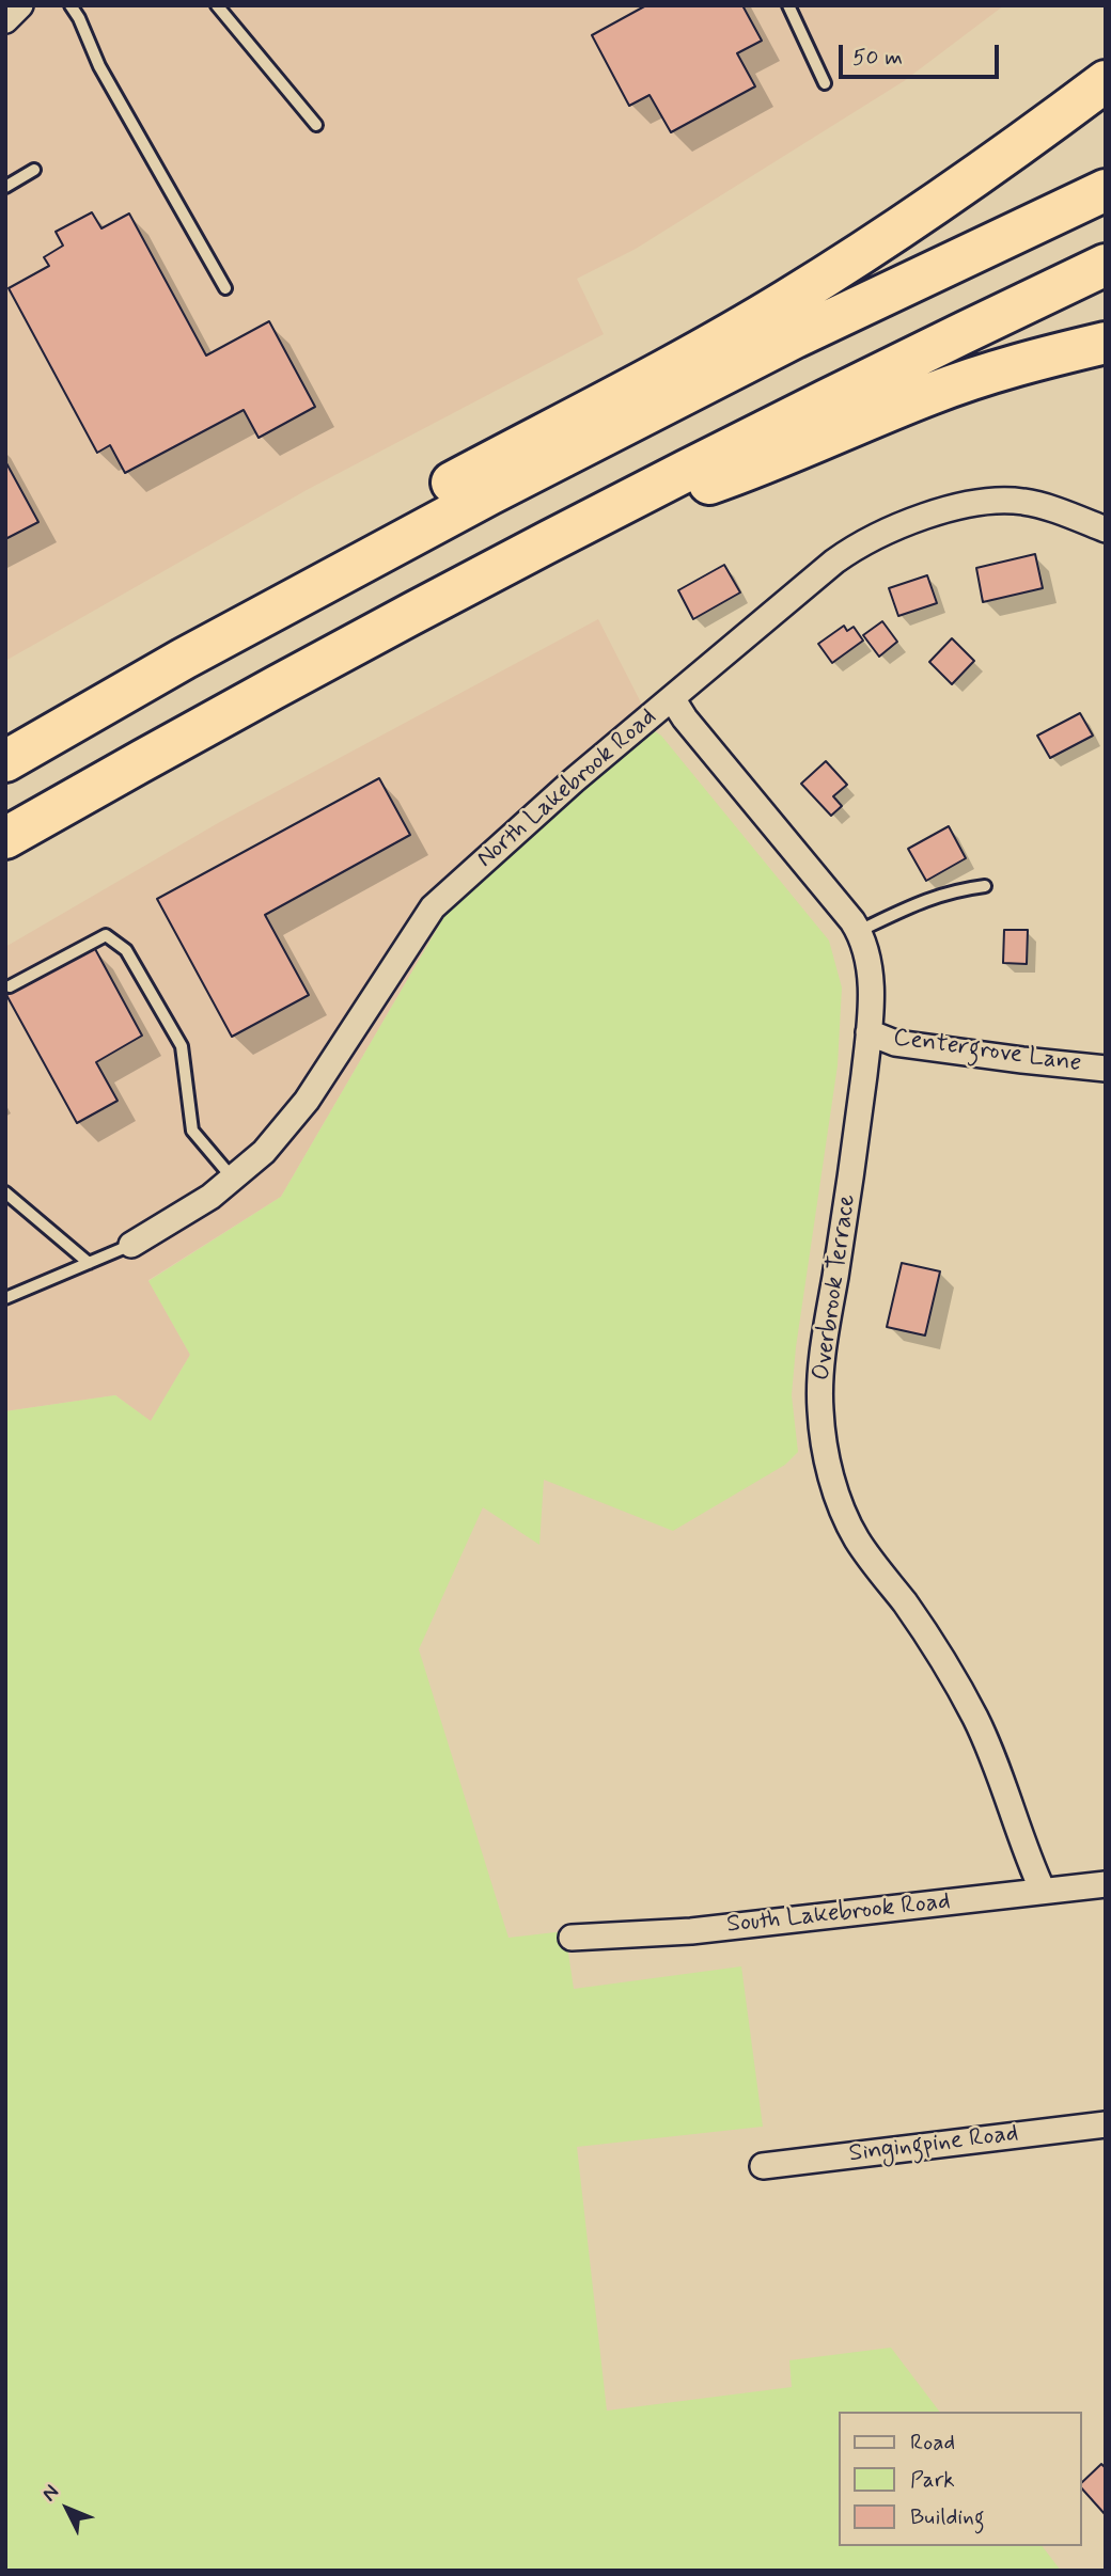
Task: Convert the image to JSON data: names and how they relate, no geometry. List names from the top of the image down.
{
  "streets": {
    "street": [
      "North Lakebrook Road",
      "Centergrove Lane",
      "Overbrook Terrace",
      "South Lakebrook Road",
      "Singingpine Road"
    ]
  },
  "crossings": [
    ["North Lakebrook Road", "Overbrook Terrace"],
    ["Centergrove Lane", "Overbrook Terrace"],
    ["Overbrook Terrace", "South Lakebrook Road"]
  ],
  "legend": ["Road", "Park", "Building"],
  "scale_bar": "50 m",
  "north": "top left"
}
